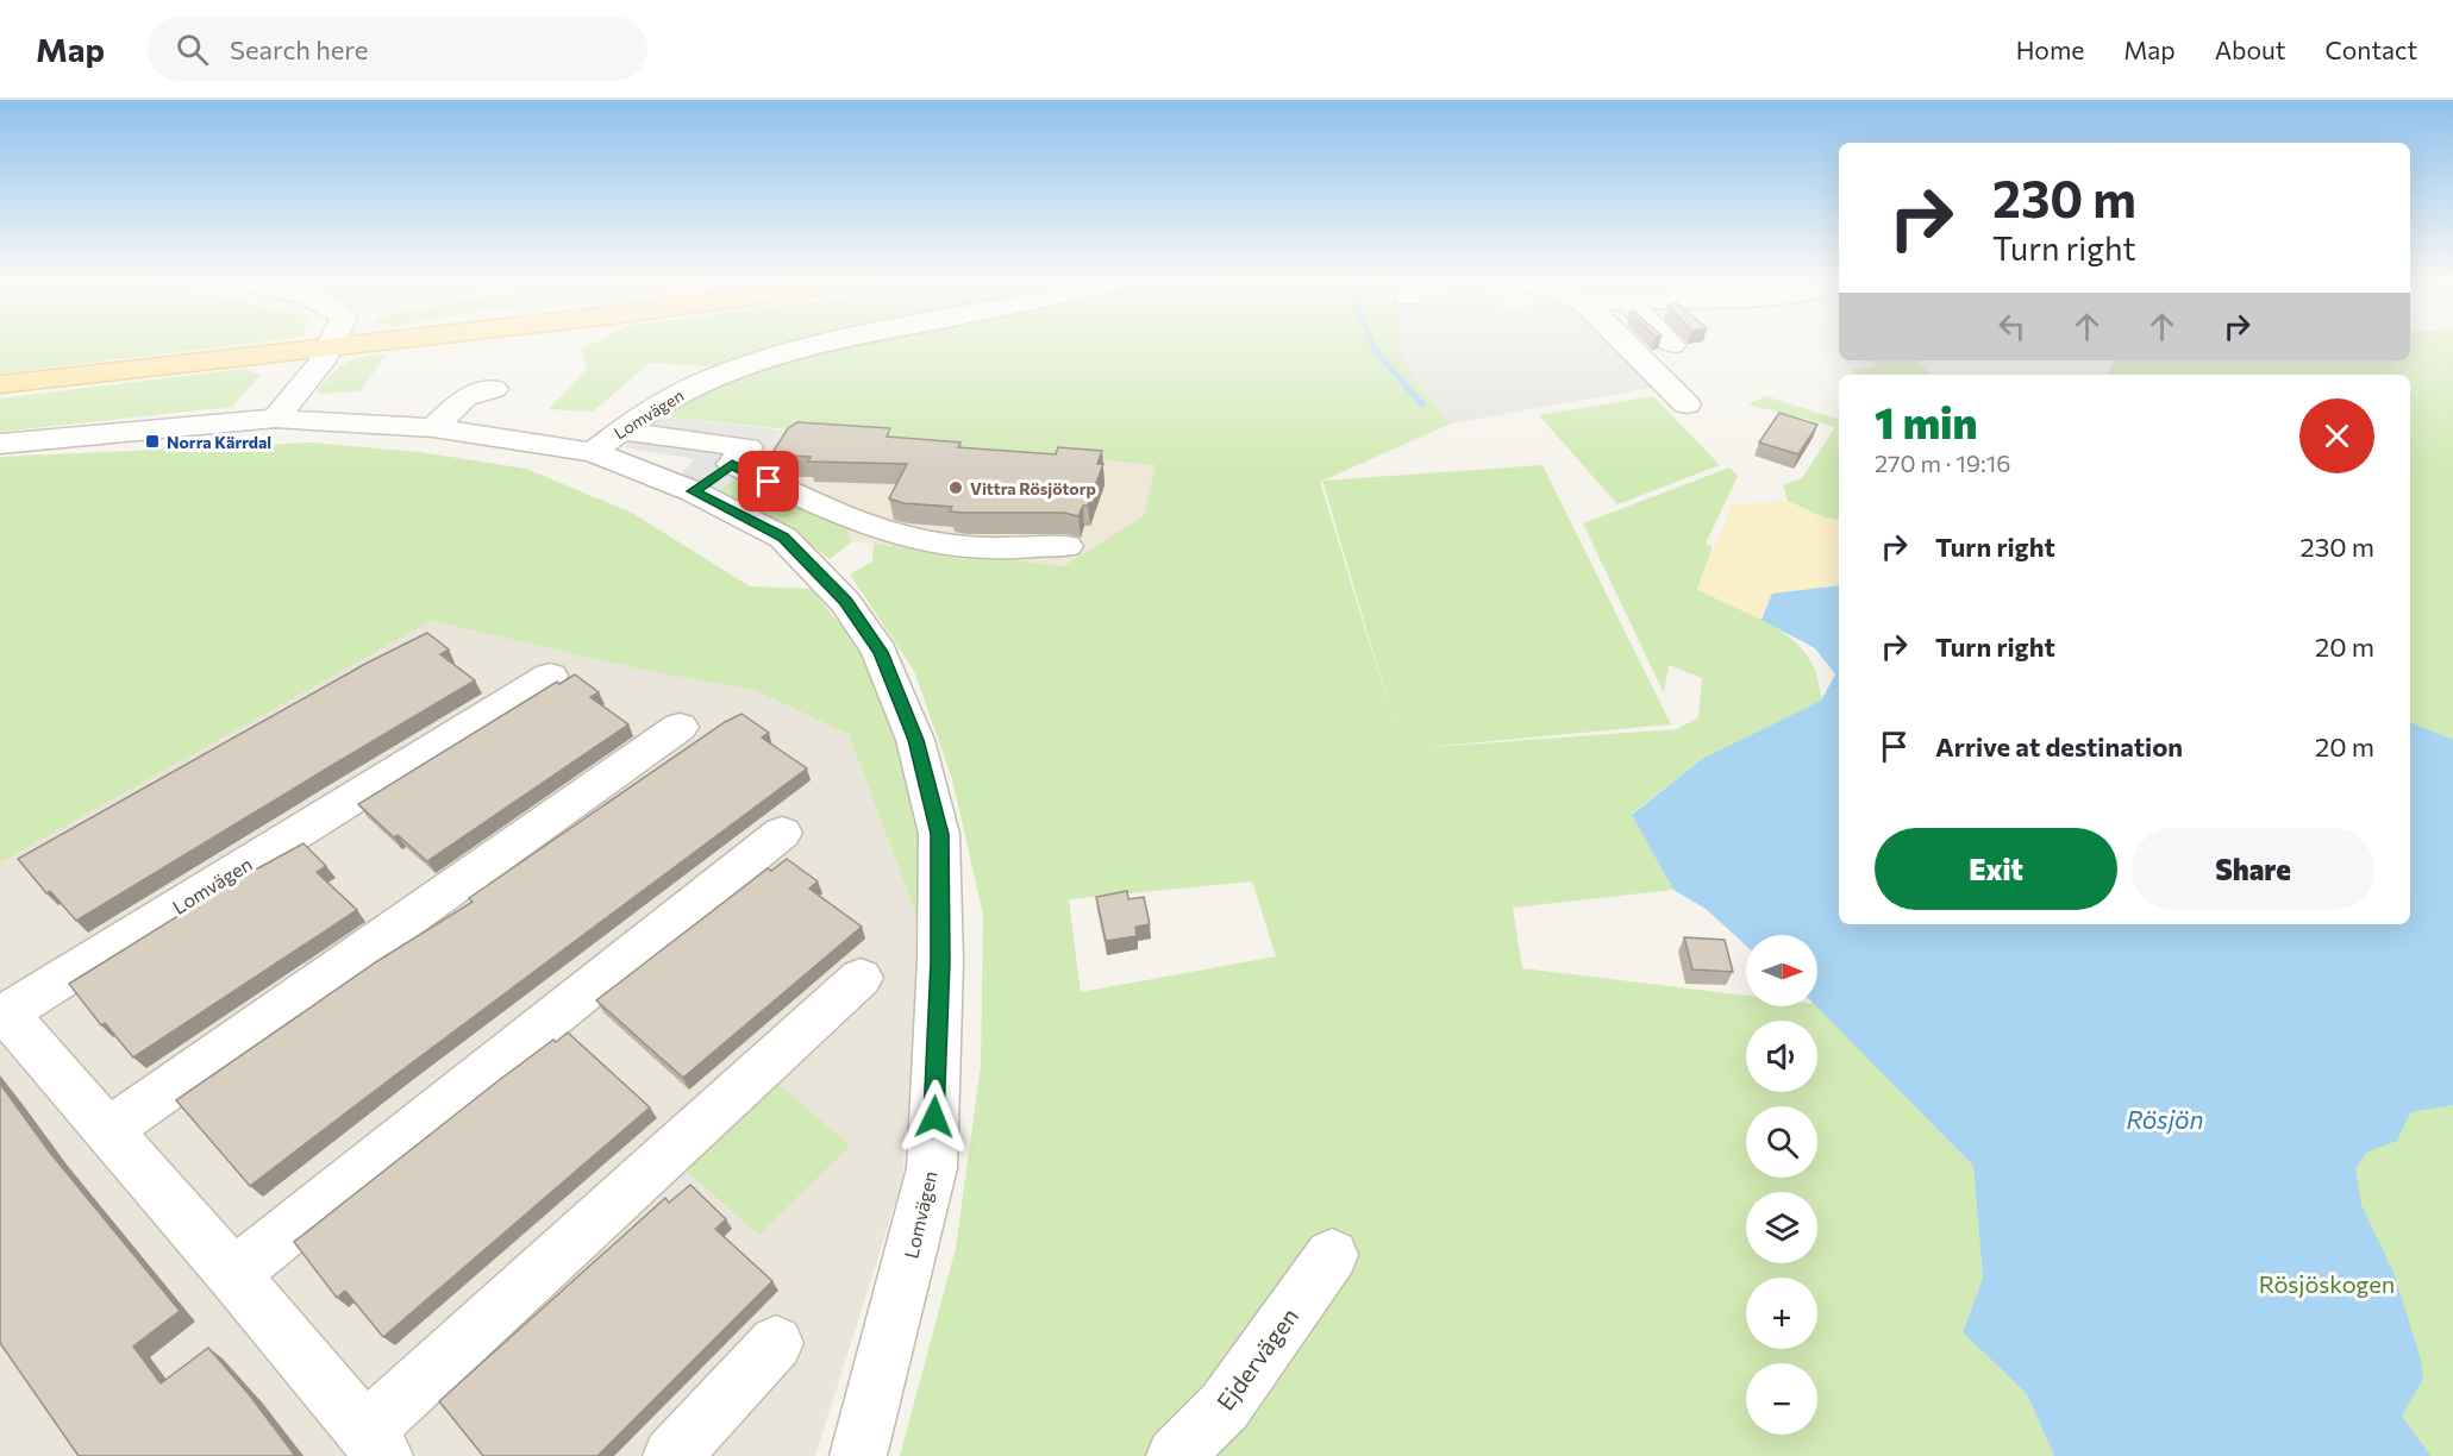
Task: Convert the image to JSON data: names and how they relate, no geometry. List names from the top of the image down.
{
  "streets": {
    "street": ["Lomvägen", "Ejdervägen"]
  },
  "water": ["Rösjön"],
  "parks": ["Rösjöskogen"],
  "places": {
    "transit": ["Norra Kärrdal"],
    "other": ["Vittra Rösjötorp"]
  },
  "north": "right",
  "page": {
    "header": "Map",
    "search": "Search here",
    "nav": [
      "Home",
      "Map",
      "About",
      "Contact"
    ],
    "turn": ["230 m", "Turn right"],
    "heading": ["1 min", "270 m · 19:16"],
    "list": [
      {
        "name": "Turn right",
        "value": "230 m"
      },
      {
        "name": "Turn right",
        "value": "20 m"
      },
      {
        "name": "Arrive at destination",
        "value": "20 m"
      }
    ],
    "buttons": ["Exit", "Share"],
    "map_buttons": ["+", "−"]
  }
}
